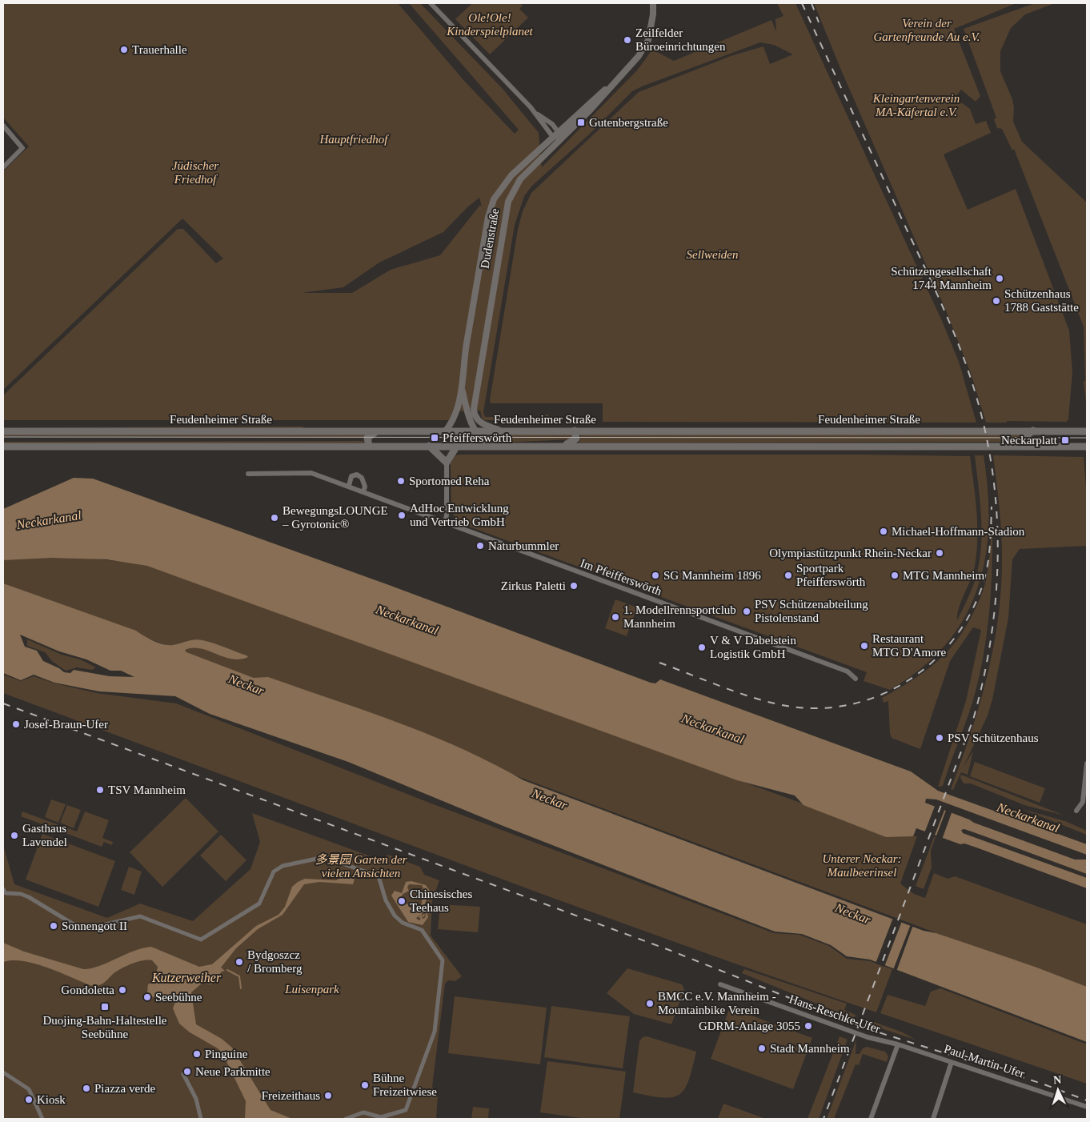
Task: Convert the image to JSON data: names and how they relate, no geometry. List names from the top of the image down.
{
  "streets": {
    "main road": ["Feudenheimer Straße"],
    "street": [
      "Dudenstraße",
      "Im Pfeifferswörth",
      "Hans-Reschke-Ufer",
      "Paul-Martin-Ufer"
    ]
  },
  "crossings": [
    ["Dudenstraße", "Feudenheimer Straße"],
    ["Hans-Reschke-Ufer", "Paul-Martin-Ufer"]
  ],
  "water": ["Neckarkanal", "Neckar", "Kutzerweiher"],
  "parks": [
    "Ole!Ole! Kinderspielplanet",
    "Verein der Gartenfreunde Au e.V.",
    "Kleingartenverein MA-Käfertal e.V.",
    "Hauptfriedhof",
    "Jüdischer Friedhof",
    "Sellweiden",
    "Unterer Neckar: Maulbeerinsel",
    "多景园 Garten der vielen Ansichten",
    "Luisenpark"
  ],
  "places": {
    "other": [
      "Zeilfelder Büroeinrichtungen",
      "Trauerhalle",
      "Schützengesellschaft 1744 Mannheim",
      "Schützenhaus 1788 Gaststätte",
      "Sportomed Reha",
      "AdHoc Entwicklung und Vertrieb GmbH",
      "BewegungsLOUNGE – Gyrotonic®",
      "Michael-Hoffmann-Stadion",
      "Naturbummler",
      "Olympiastützpunkt Rhein-Neckar",
      "SG Mannheim 1896",
      "Sportpark Pfeifferswörth",
      "MTG Mannheim",
      "Zirkus Paletti",
      "PSV Schützenabteilung Pistolenstand",
      "1. Modellrennsportclub Mannheim",
      "Restaurant MTG D'Amore",
      "V & V Dabelstein Logistik GmbH",
      "Josef-Braun-Ufer",
      "PSV Schützenhaus",
      "TSV Mannheim",
      "Gasthaus Lavendel",
      "Chinesisches Teehaus",
      "Sonnengott II",
      "Bydgoszcz / Bromberg",
      "Gondoletta",
      "Seebühne",
      "BMCC e.V. Mannheim - Mountainbike Verein",
      "GDRM-Anlage 3055",
      "Stadt Mannheim",
      "Pinguine",
      "Neue Parkmitte",
      "Bühne Freizeitwiese",
      "Piazza verde",
      "Freizeithaus",
      "Kiosk"
    ],
    "transit": [
      "Gutenbergstraße",
      "Pfeifferswörth",
      "Neckarplatt",
      "Duojing-Bahn-Haltestelle Seebühne"
    ]
  },
  "north": "top"
}
